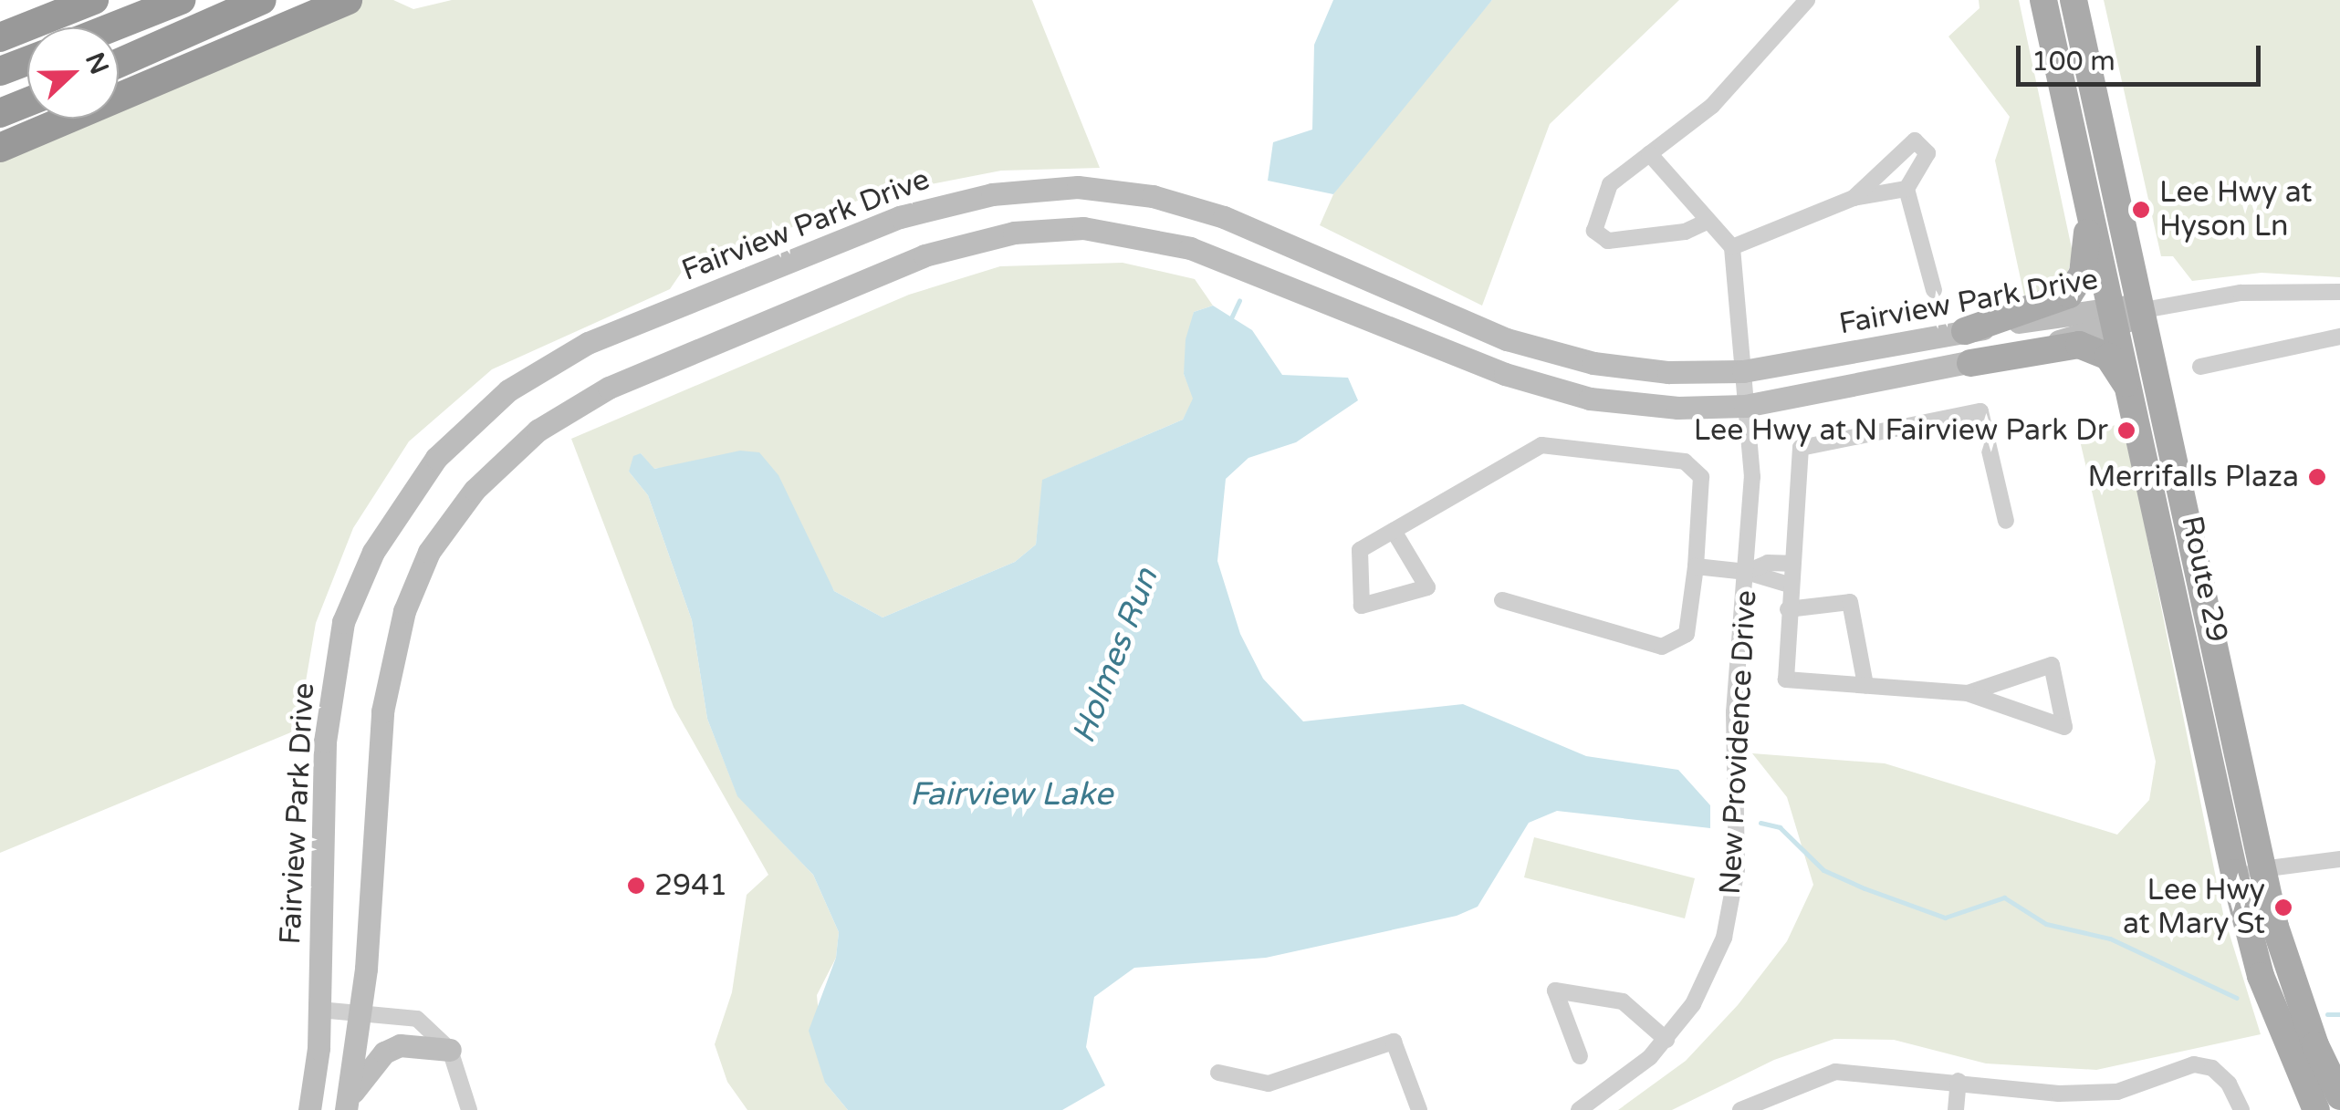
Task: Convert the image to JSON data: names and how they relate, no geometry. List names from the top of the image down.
{
  "streets": {
    "main road": ["Fairview Park Drive", "Route 29"],
    "street": ["New Providence Drive"]
  },
  "crossings": [
    ["Fairview Park Drive", "Route 29"],
    ["Fairview Park Drive", "New Providence Drive"]
  ],
  "water": ["Holmes Run", "Fairview Lake"],
  "places": [
    "Lee Hwy at Hyson Ln",
    "Lee Hwy at N Fairview Park Dr",
    "Merrifalls Plaza",
    "2941",
    "Lee Hwy at Mary St"
  ],
  "scale_bar": "100 m",
  "north": "right"
}
